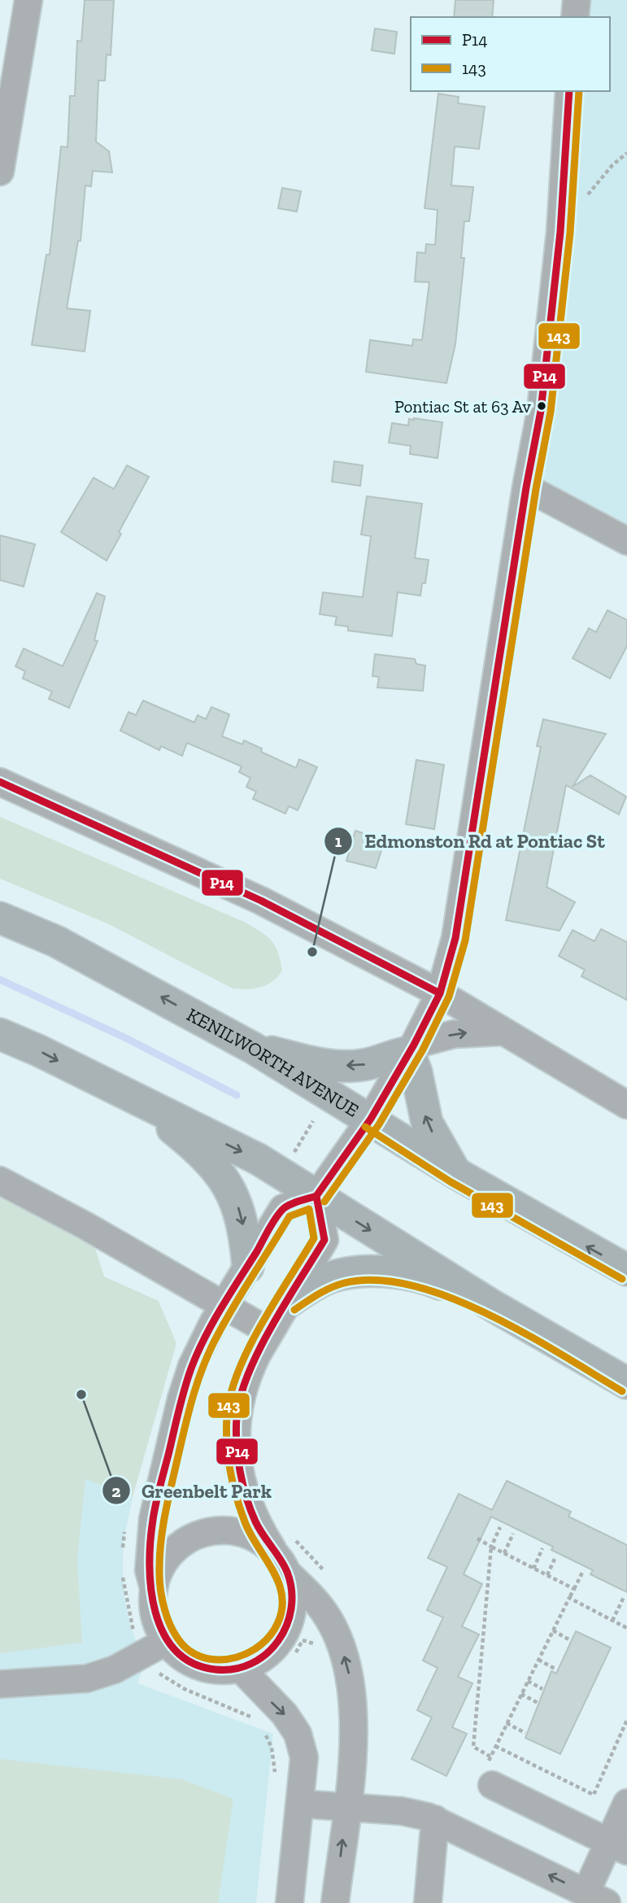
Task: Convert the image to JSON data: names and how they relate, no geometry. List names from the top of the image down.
{
  "streets": {
    "main road": ["KENILWORTH AVENUE"]
  },
  "places": ["Pontiac St at 63 Av", "Edmonston Rd at Pontiac St", "Greenbelt Park"],
  "lines": ["transit line P14", "transit line 143"],
  "legend": ["P14", "143"]
}
